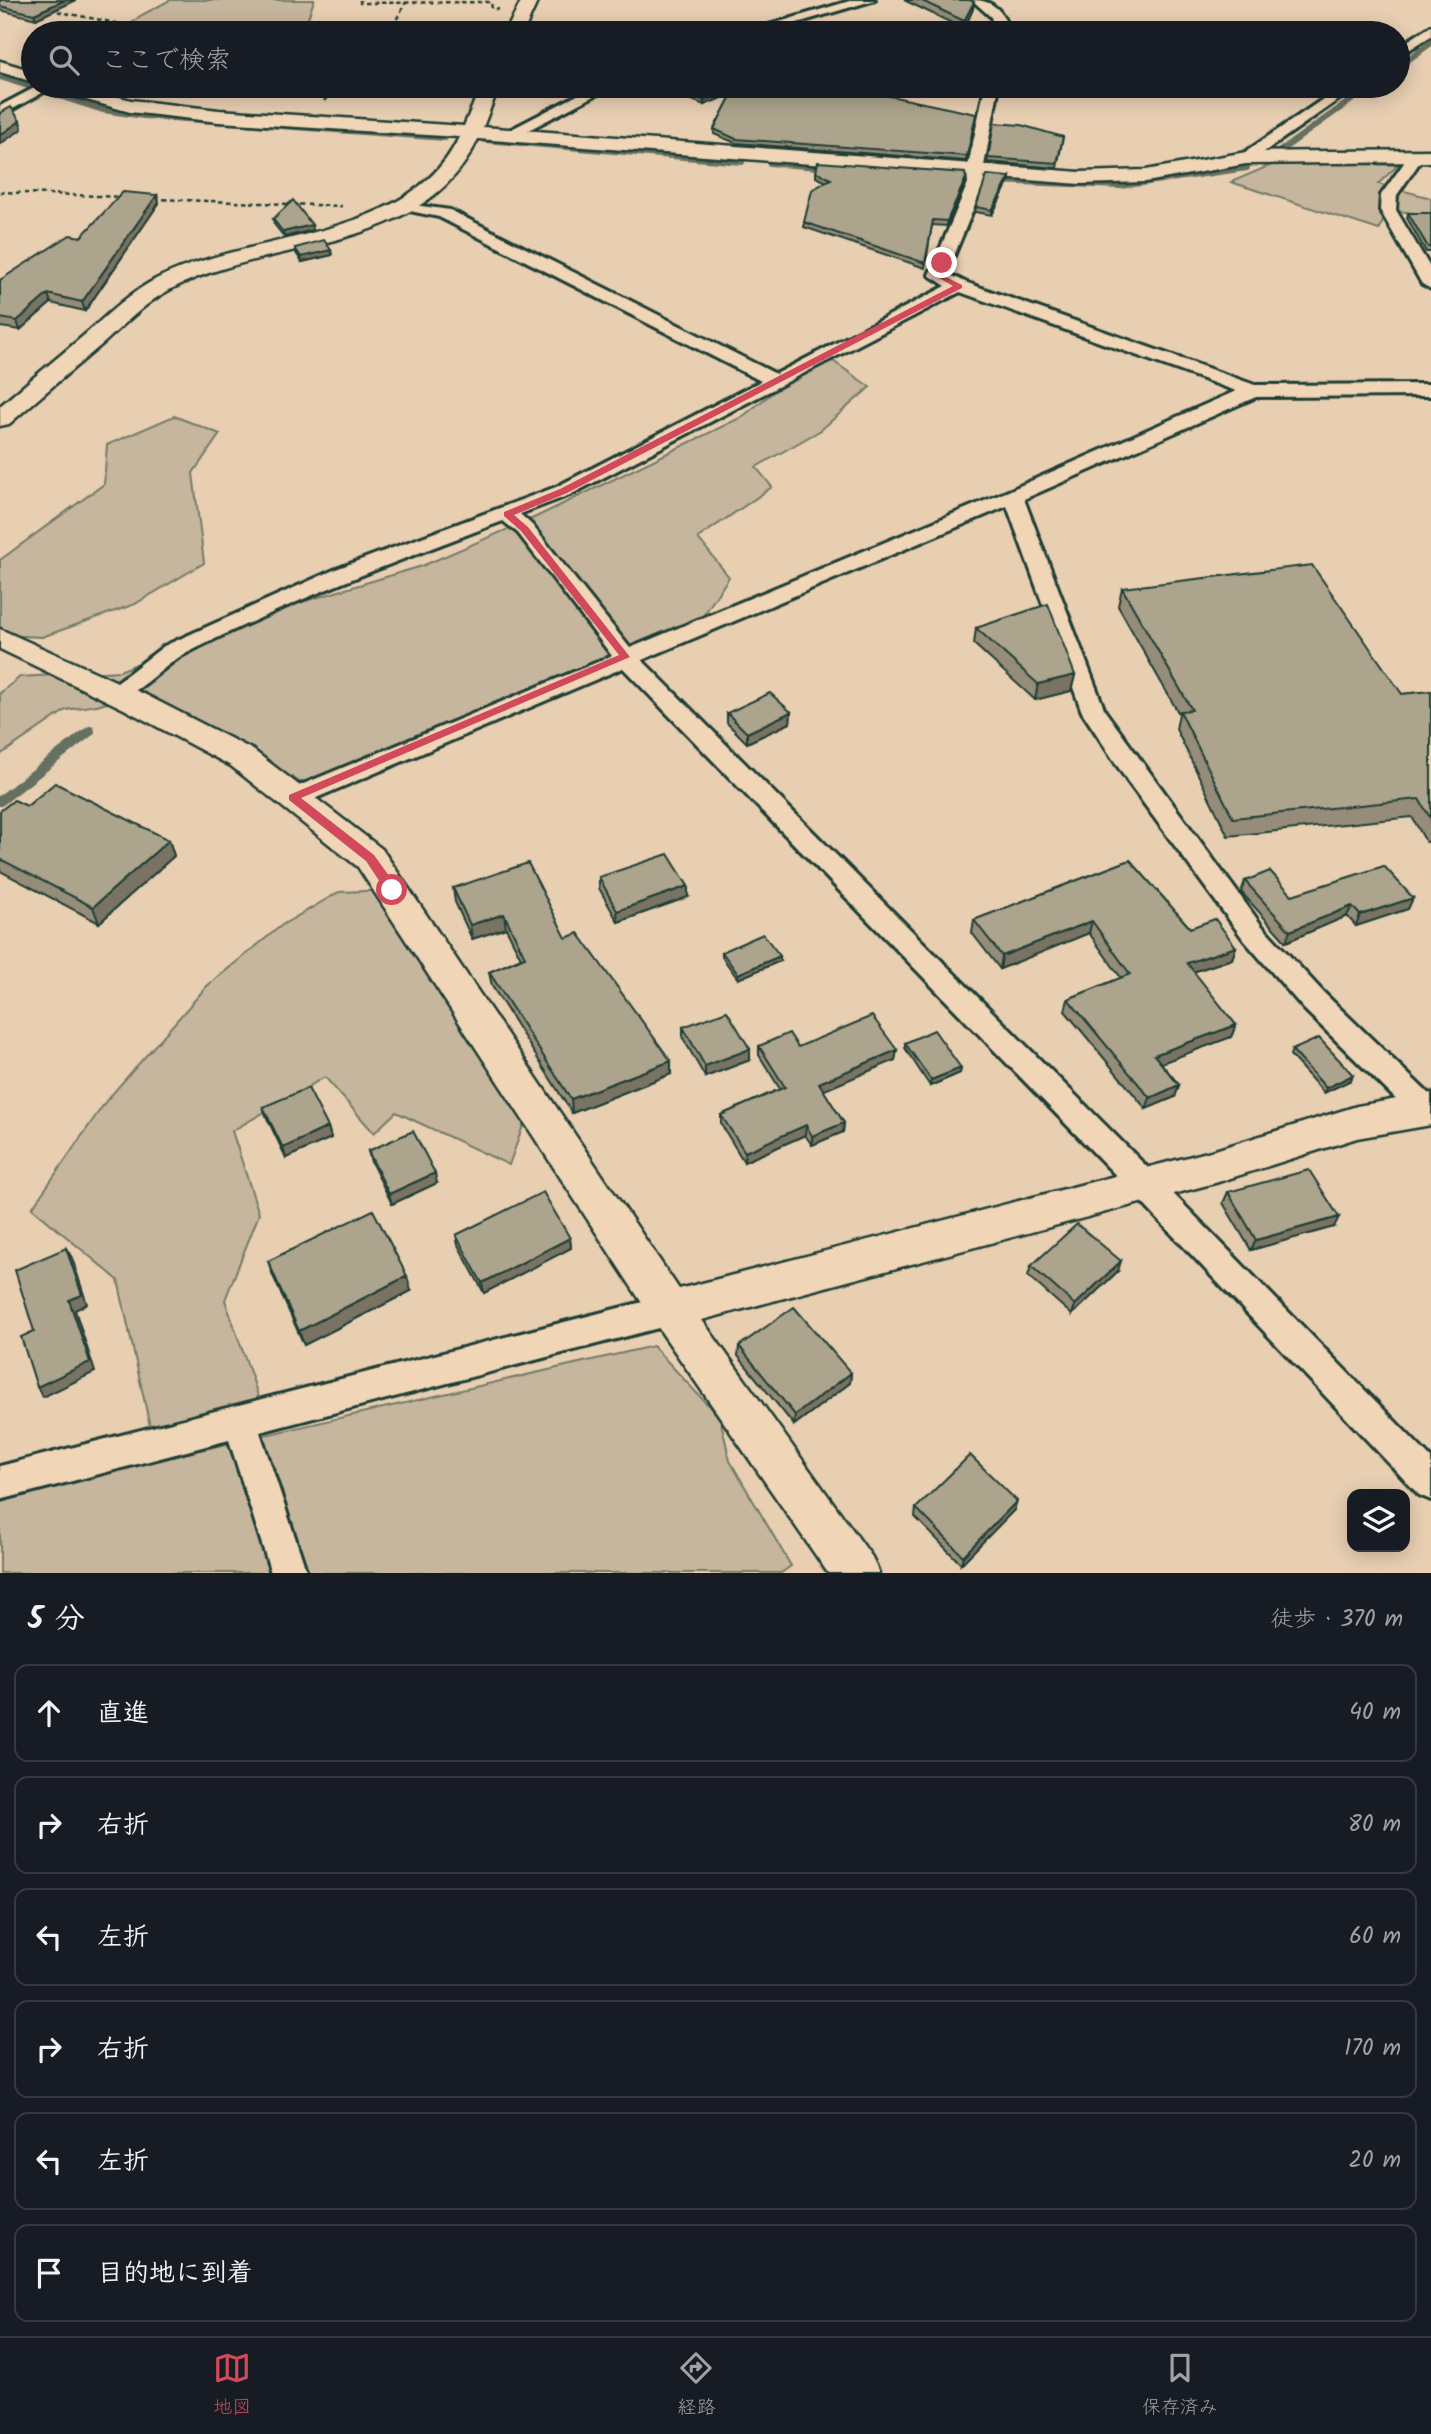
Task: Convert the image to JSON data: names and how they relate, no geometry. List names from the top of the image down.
{
  "page": {
    "search": "ここで検索",
    "heading": ["5 分", "徒歩 · 370 m"],
    "list": [
      ["直進", "40 m"],
      ["右折", "80 m"],
      ["左折", "60 m"],
      ["右折", "170 m"],
      ["左折", "20 m"],
      "目的地に到着"
    ],
    "nav": ["地図", "経路", "保存済み"]
  }
}
